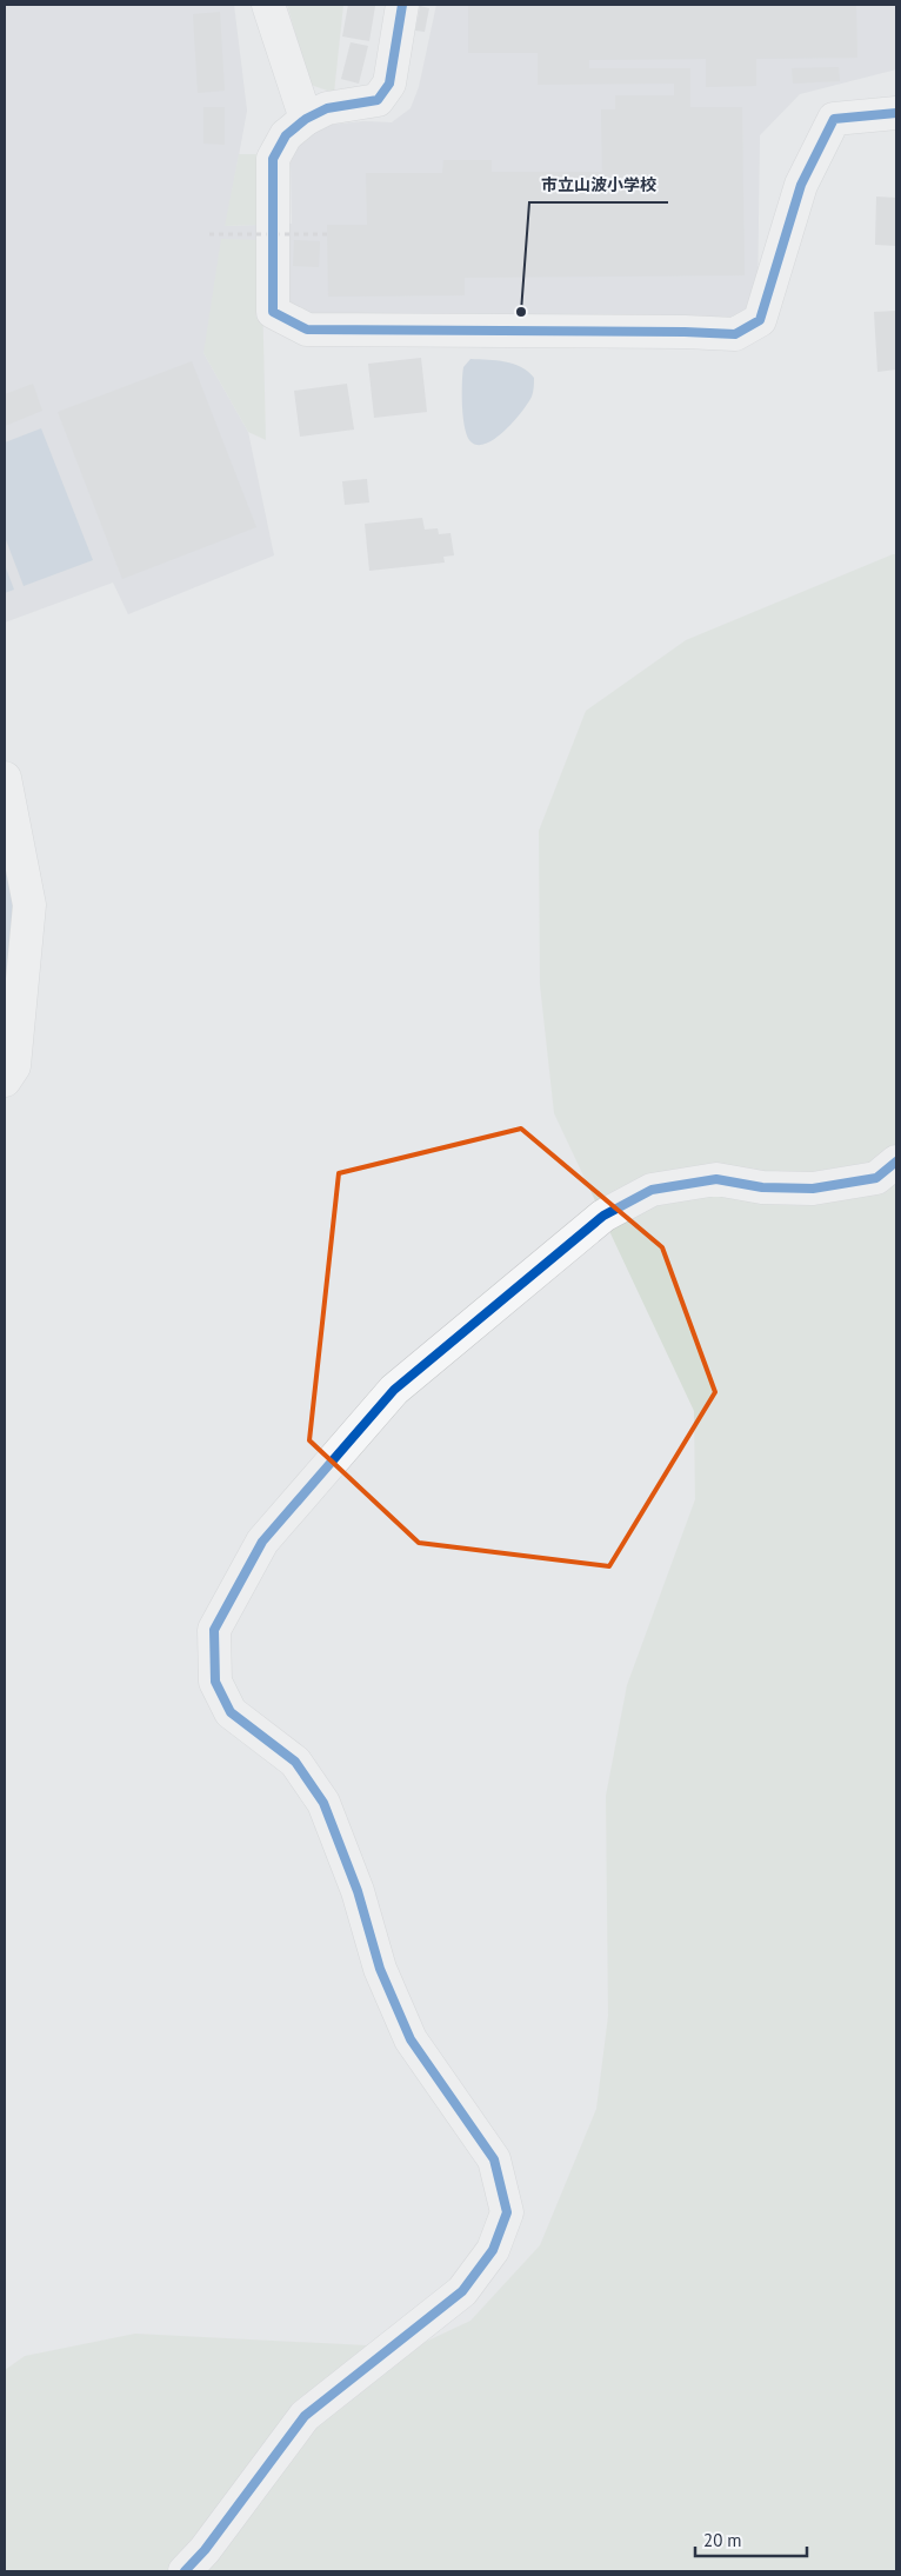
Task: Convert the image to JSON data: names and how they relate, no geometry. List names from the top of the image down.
{
  "places": ["市立山波小学校"],
  "scale_bar": "20 m"
}
